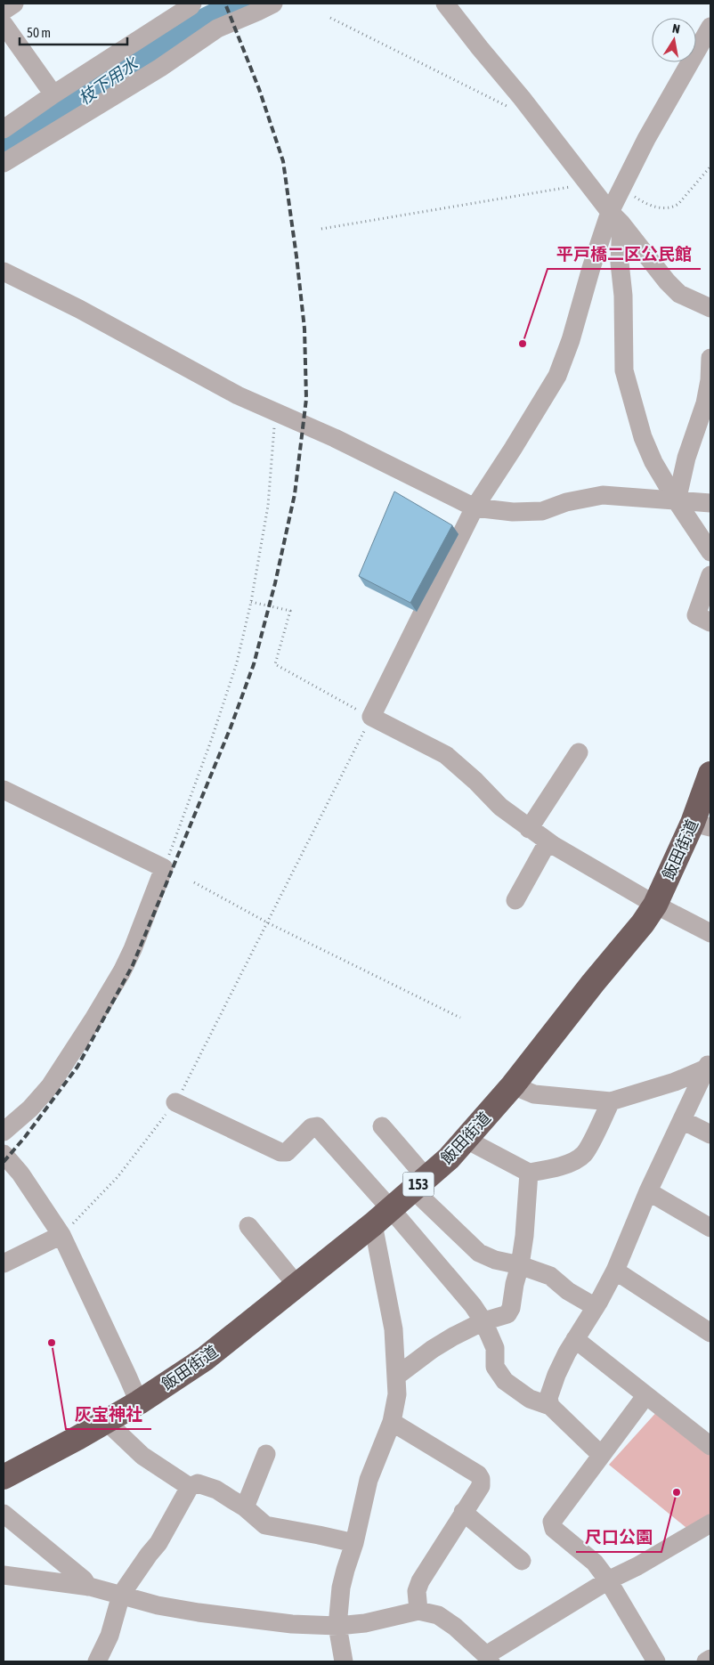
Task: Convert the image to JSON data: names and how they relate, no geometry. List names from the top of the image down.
{
  "streets": {
    "highway": ["飯田街道", "153"]
  },
  "water": ["枝下用水"],
  "places": ["平戸橋二区公民館", "灰宝神社", "尺口公園"],
  "scale_bar": "50 m",
  "north": "top"
}
